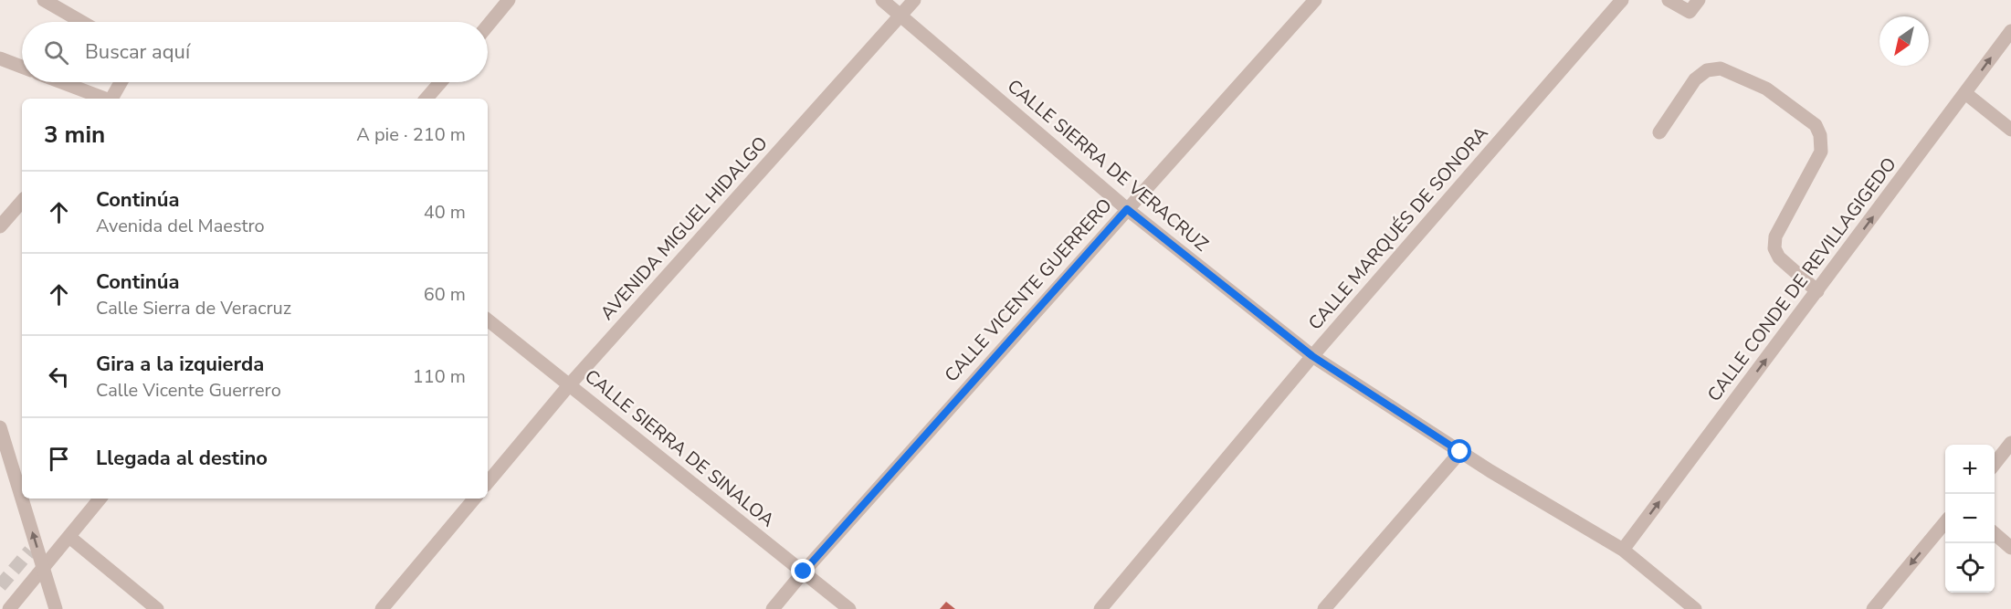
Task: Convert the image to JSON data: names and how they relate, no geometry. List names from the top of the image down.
{
  "streets": {
    "street": [
      "CALLE SIERRA DE VERACRUZ",
      "AVENIDA MIGUEL HIDALGO",
      "CALLE MARQUÉS DE SONORA",
      "CALLE CONDE DE REVILLAGIGEDO",
      "CALLE VICENTE GUERRERO",
      "CALLE SIERRA DE SINALOA"
    ]
  },
  "crossings": [
    ["CALLE SIERRA DE VERACRUZ", "AVENIDA MIGUEL HIDALGO"],
    ["CALLE SIERRA DE VERACRUZ", "CALLE MARQUÉS DE SONORA"],
    ["CALLE SIERRA DE VERACRUZ", "CALLE CONDE DE REVILLAGIGEDO"],
    ["CALLE SIERRA DE VERACRUZ", "CALLE VICENTE GUERRERO"],
    ["AVENIDA MIGUEL HIDALGO", "CALLE SIERRA DE SINALOA"],
    ["CALLE VICENTE GUERRERO", "CALLE SIERRA DE SINALOA"]
  ],
  "one_way": ["CALLE CONDE DE REVILLAGIGEDO"],
  "north": "bottom left",
  "page": {
    "search": "Buscar aquí",
    "heading": ["3 min", "A pie · 210 m"],
    "list": [
      ["Continúa", "Avenida del Maestro", "40 m"],
      ["Continúa", "Calle Sierra de Veracruz", "60 m"],
      ["Gira a la izquierda", "Calle Vicente Guerrero", "110 m"],
      "Llegada al destino"
    ],
    "map_buttons": ["+", "−"]
  }
}
